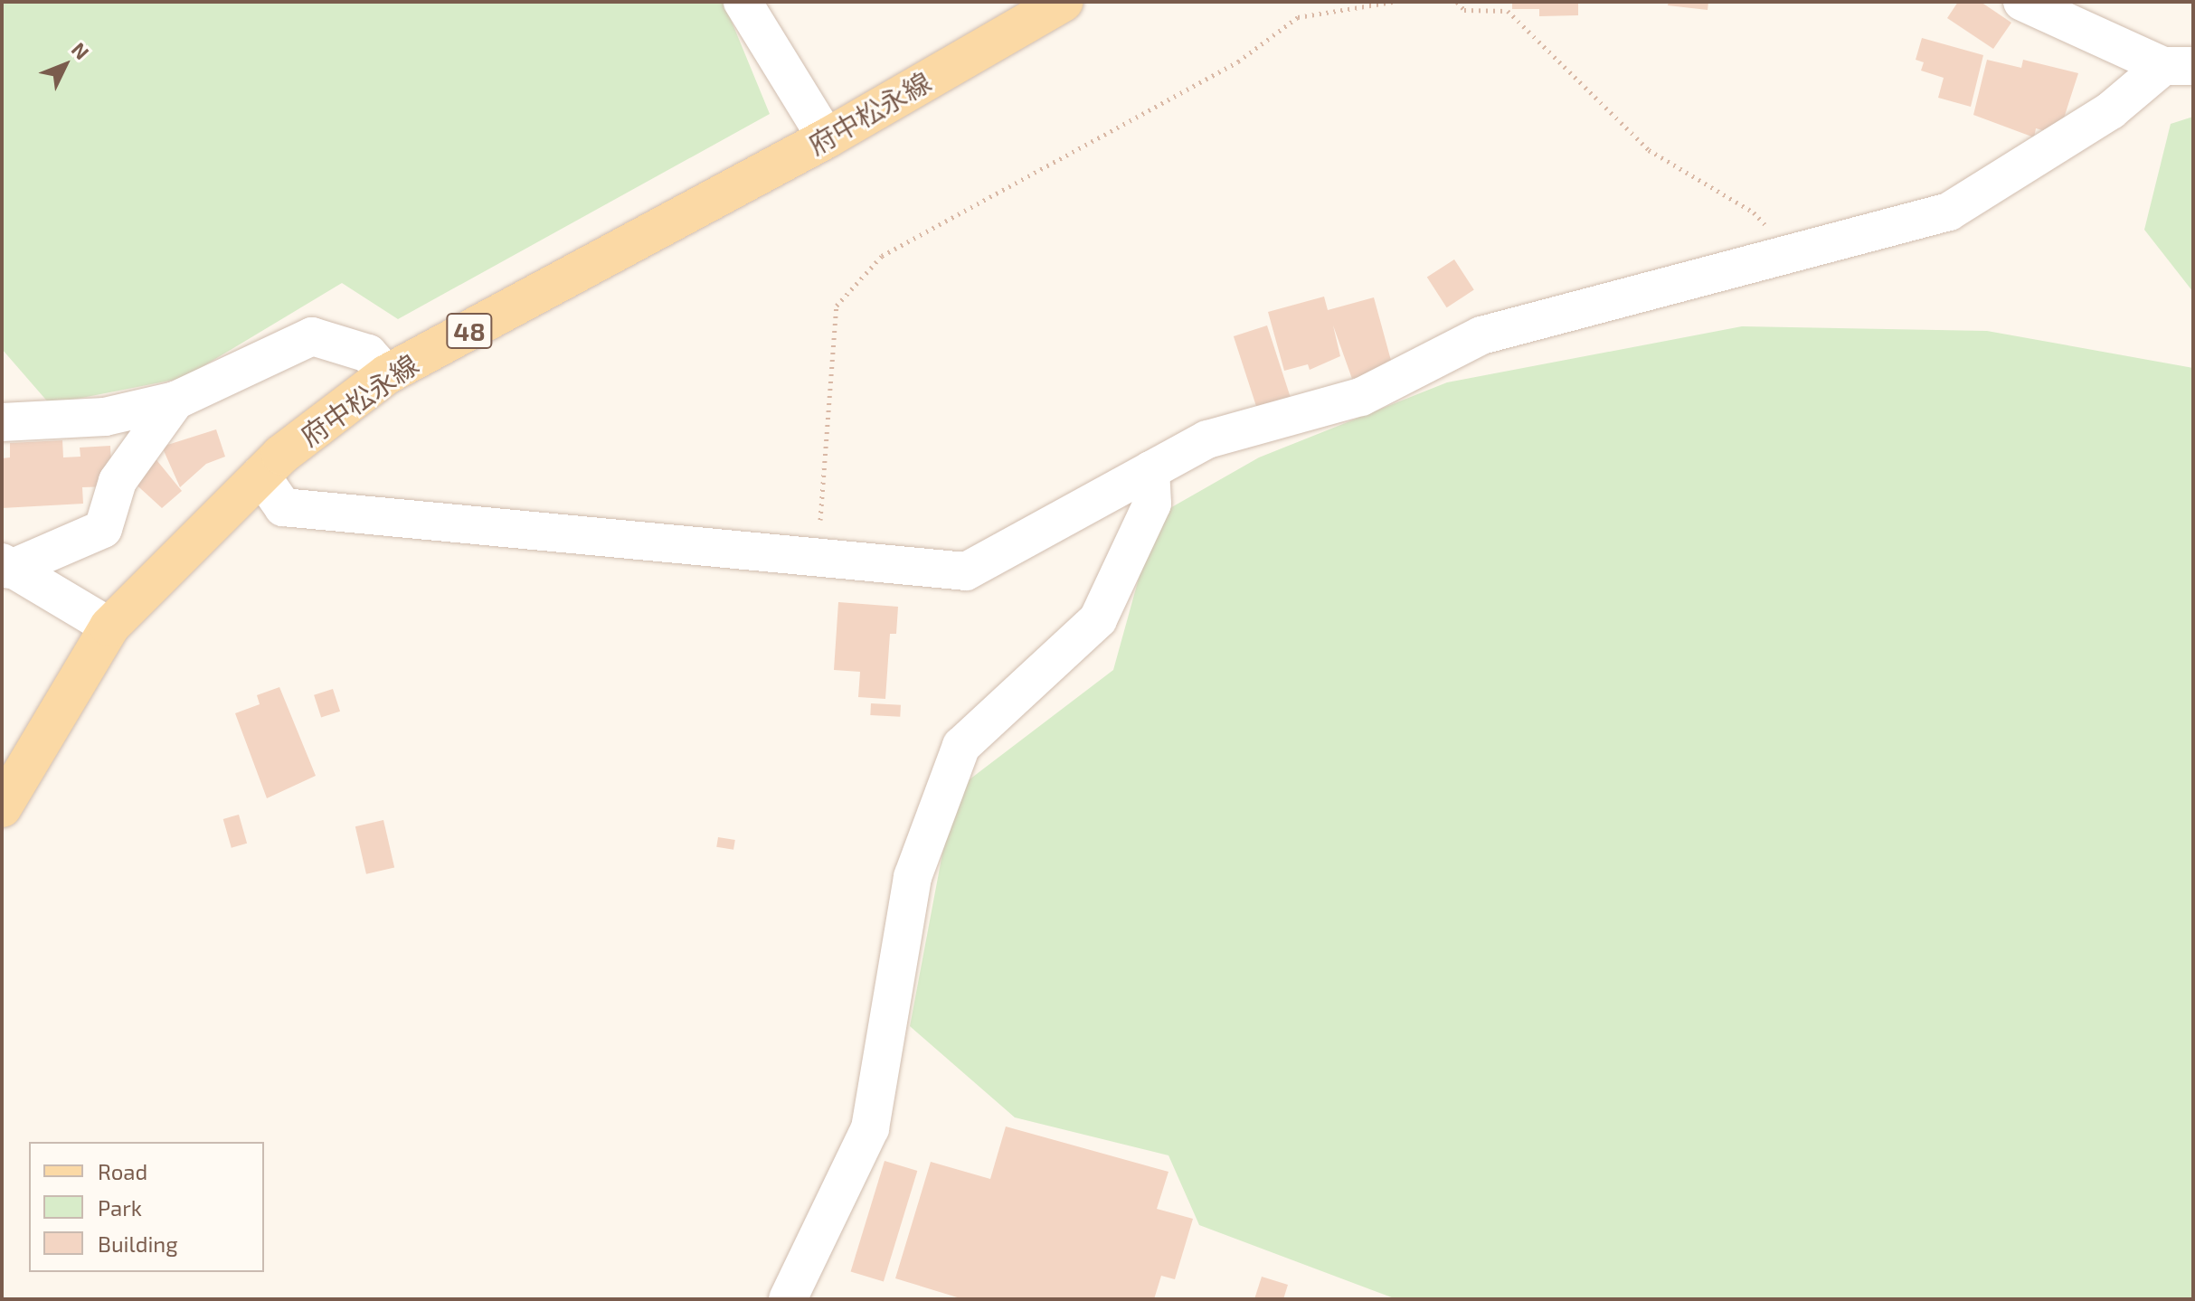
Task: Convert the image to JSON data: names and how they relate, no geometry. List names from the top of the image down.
{
  "streets": {
    "main road": ["府中松永線", "48"]
  },
  "legend": ["Road", "Park", "Building"],
  "north": "top right"
}
